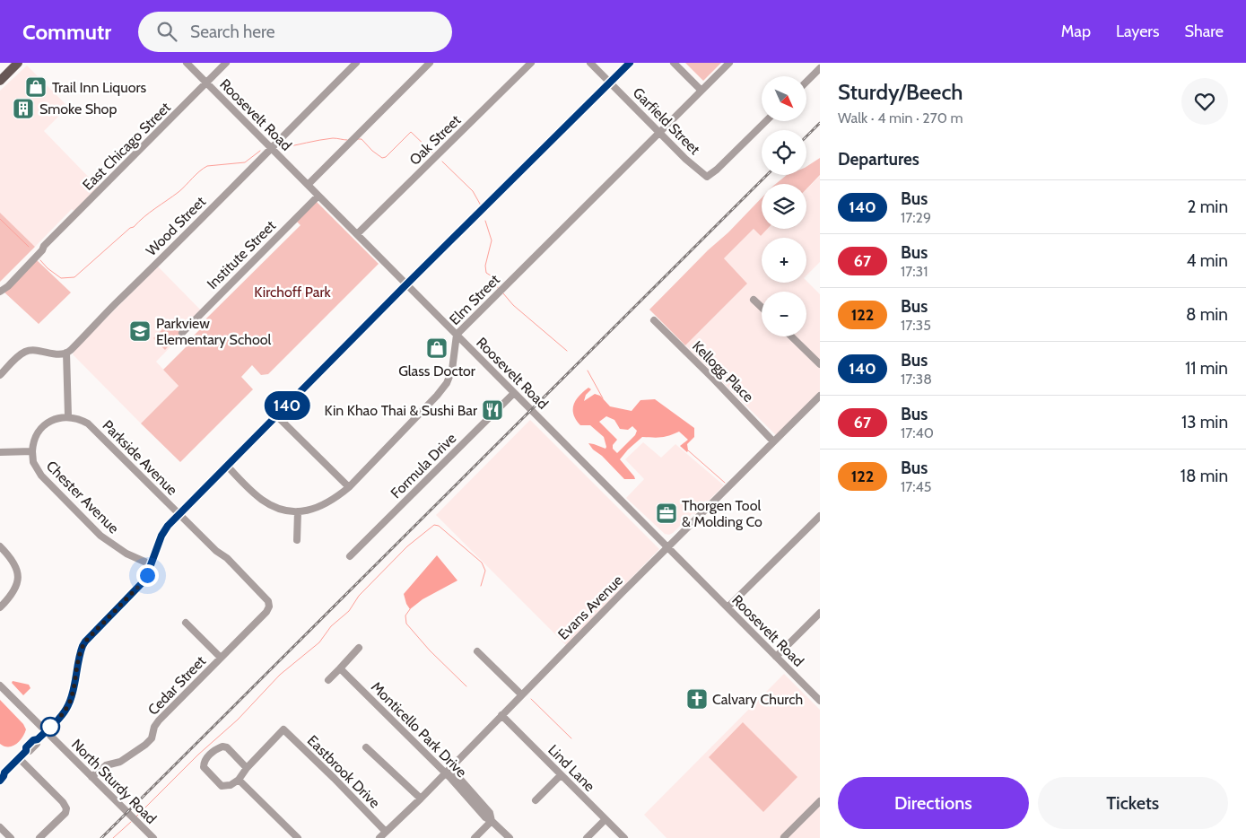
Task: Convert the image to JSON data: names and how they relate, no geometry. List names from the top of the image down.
{
  "streets": {
    "street": [
      "Roosevelt Road",
      "Garfield Street",
      "Oak Street",
      "East Chicago Street",
      "Wood Street",
      "Institute Street",
      "Elm Street",
      "Kellogg Place",
      "Parkside Avenue",
      "Formula Drive",
      "Chester Avenue",
      "Evans Avenue",
      "Cedar Street",
      "Monticello Park Drive",
      "Lind Lane",
      "Eastbrook Drive",
      "North Sturdy Road"
    ]
  },
  "crossings": [
    ["Roosevelt Road", "Oak Street"],
    ["Roosevelt Road", "East Chicago Street"],
    ["Roosevelt Road", "Wood Street"],
    ["Roosevelt Road", "Institute Street"],
    ["Roosevelt Road", "Elm Street"],
    ["Roosevelt Road", "Formula Drive"],
    ["Roosevelt Road", "Evans Avenue"],
    ["Garfield Street", "Elm Street"],
    ["Kellogg Place", "Evans Avenue"],
    ["Parkside Avenue", "Cedar Street"],
    ["Evans Avenue", "Monticello Park Drive"],
    ["Evans Avenue", "Lind Lane"],
    ["Evans Avenue", "Eastbrook Drive"],
    ["Cedar Street", "North Sturdy Road"]
  ],
  "parks": ["Kirchoff Park"],
  "places": {
    "shop": ["Trail Inn Liquors", "Glass Doctor"],
    "building": ["Smoke Shop"],
    "school or university": ["Parkview Elementary School"],
    "restaurant": ["Kin Khao Thai & Sushi Bar"],
    "office": ["Thorgen Tool & Molding Co"],
    "church": ["Calvary Church"]
  },
  "lines": ["bus line 140"],
  "north": "bottom right",
  "page": {
    "header": "Commutr",
    "search": "Search here",
    "nav": ["Map", "Layers", "Share"],
    "on_map": "140",
    "heading": [
      ["Sturdy/Beech", "Walk · 4 min · 270 m"],
      "Departures"
    ],
    "map_buttons": ["+", "−"],
    "list": [
      {
        "mark": "140",
        "name": "Bus",
        "note": "17:29",
        "value": "2 min"
      },
      {
        "mark": "67",
        "name": "Bus",
        "note": "17:31",
        "value": "4 min"
      },
      {
        "mark": "122",
        "name": "Bus",
        "note": "17:35",
        "value": "8 min"
      },
      {
        "mark": "140",
        "name": "Bus",
        "note": "17:38",
        "value": "11 min"
      },
      {
        "mark": "67",
        "name": "Bus",
        "note": "17:40",
        "value": "13 min"
      },
      {
        "mark": "122",
        "name": "Bus",
        "note": "17:45",
        "value": "18 min"
      }
    ],
    "buttons": ["Directions", "Tickets"]
  }
}
